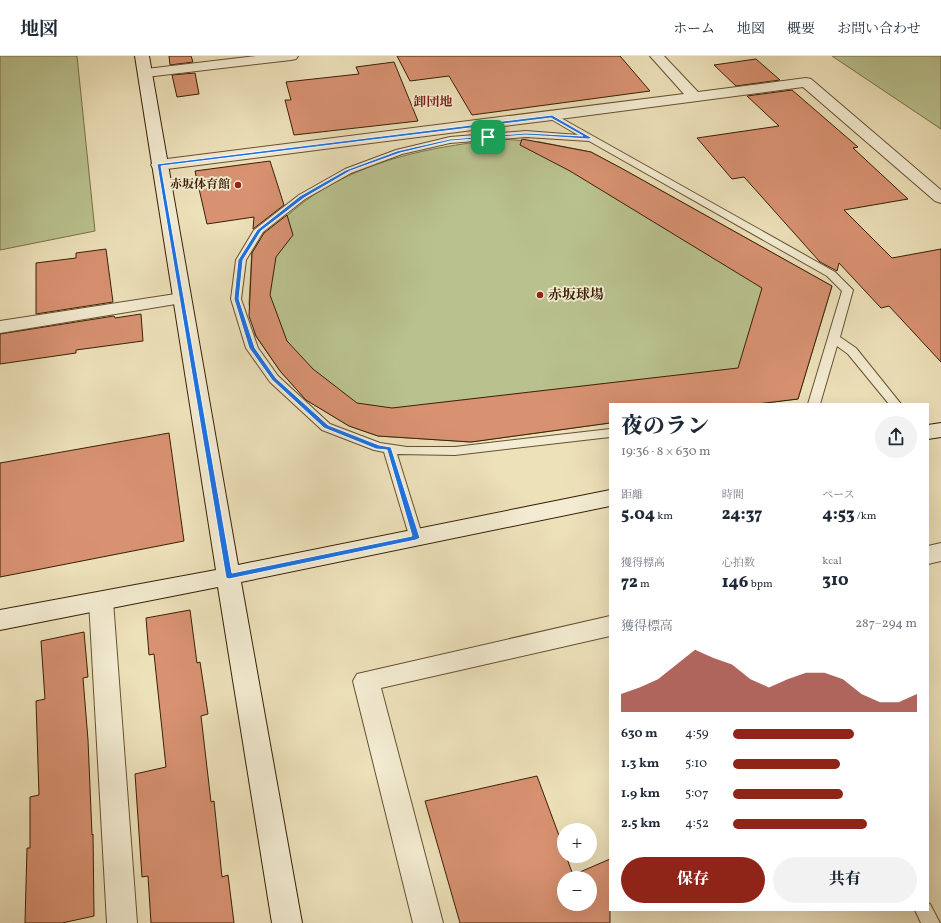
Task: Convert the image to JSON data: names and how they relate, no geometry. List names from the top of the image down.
{
  "districts": ["卸団地"],
  "places": ["赤坂体育館", "赤坂球場"],
  "page": {
    "header": "地図",
    "nav": [
      "ホーム",
      "地図",
      "概要",
      "お問い合わせ"
    ],
    "heading": ["夜のラン", "19:36 · 8 × 630 m"],
    "stats": [
      ["距離", "5.04 km"],
      ["時間", "24:37"],
      ["ペース", "4:53 /km"],
      ["獲得標高", "72 m"],
      ["心拍数", "146 bpm"],
      ["kcal", "310"]
    ],
    "chart": ["獲得標高", "287–294 m"],
    "list": [
      {
        "name": "630 m",
        "note": "4:59"
      },
      {
        "name": "1.3 km",
        "note": "5:10"
      },
      {
        "name": "1.9 km",
        "note": "5:07"
      },
      {
        "name": "2.5 km",
        "note": "4:52"
      }
    ],
    "map_buttons": ["+", "−"],
    "buttons": ["保存", "共有"]
  }
}
